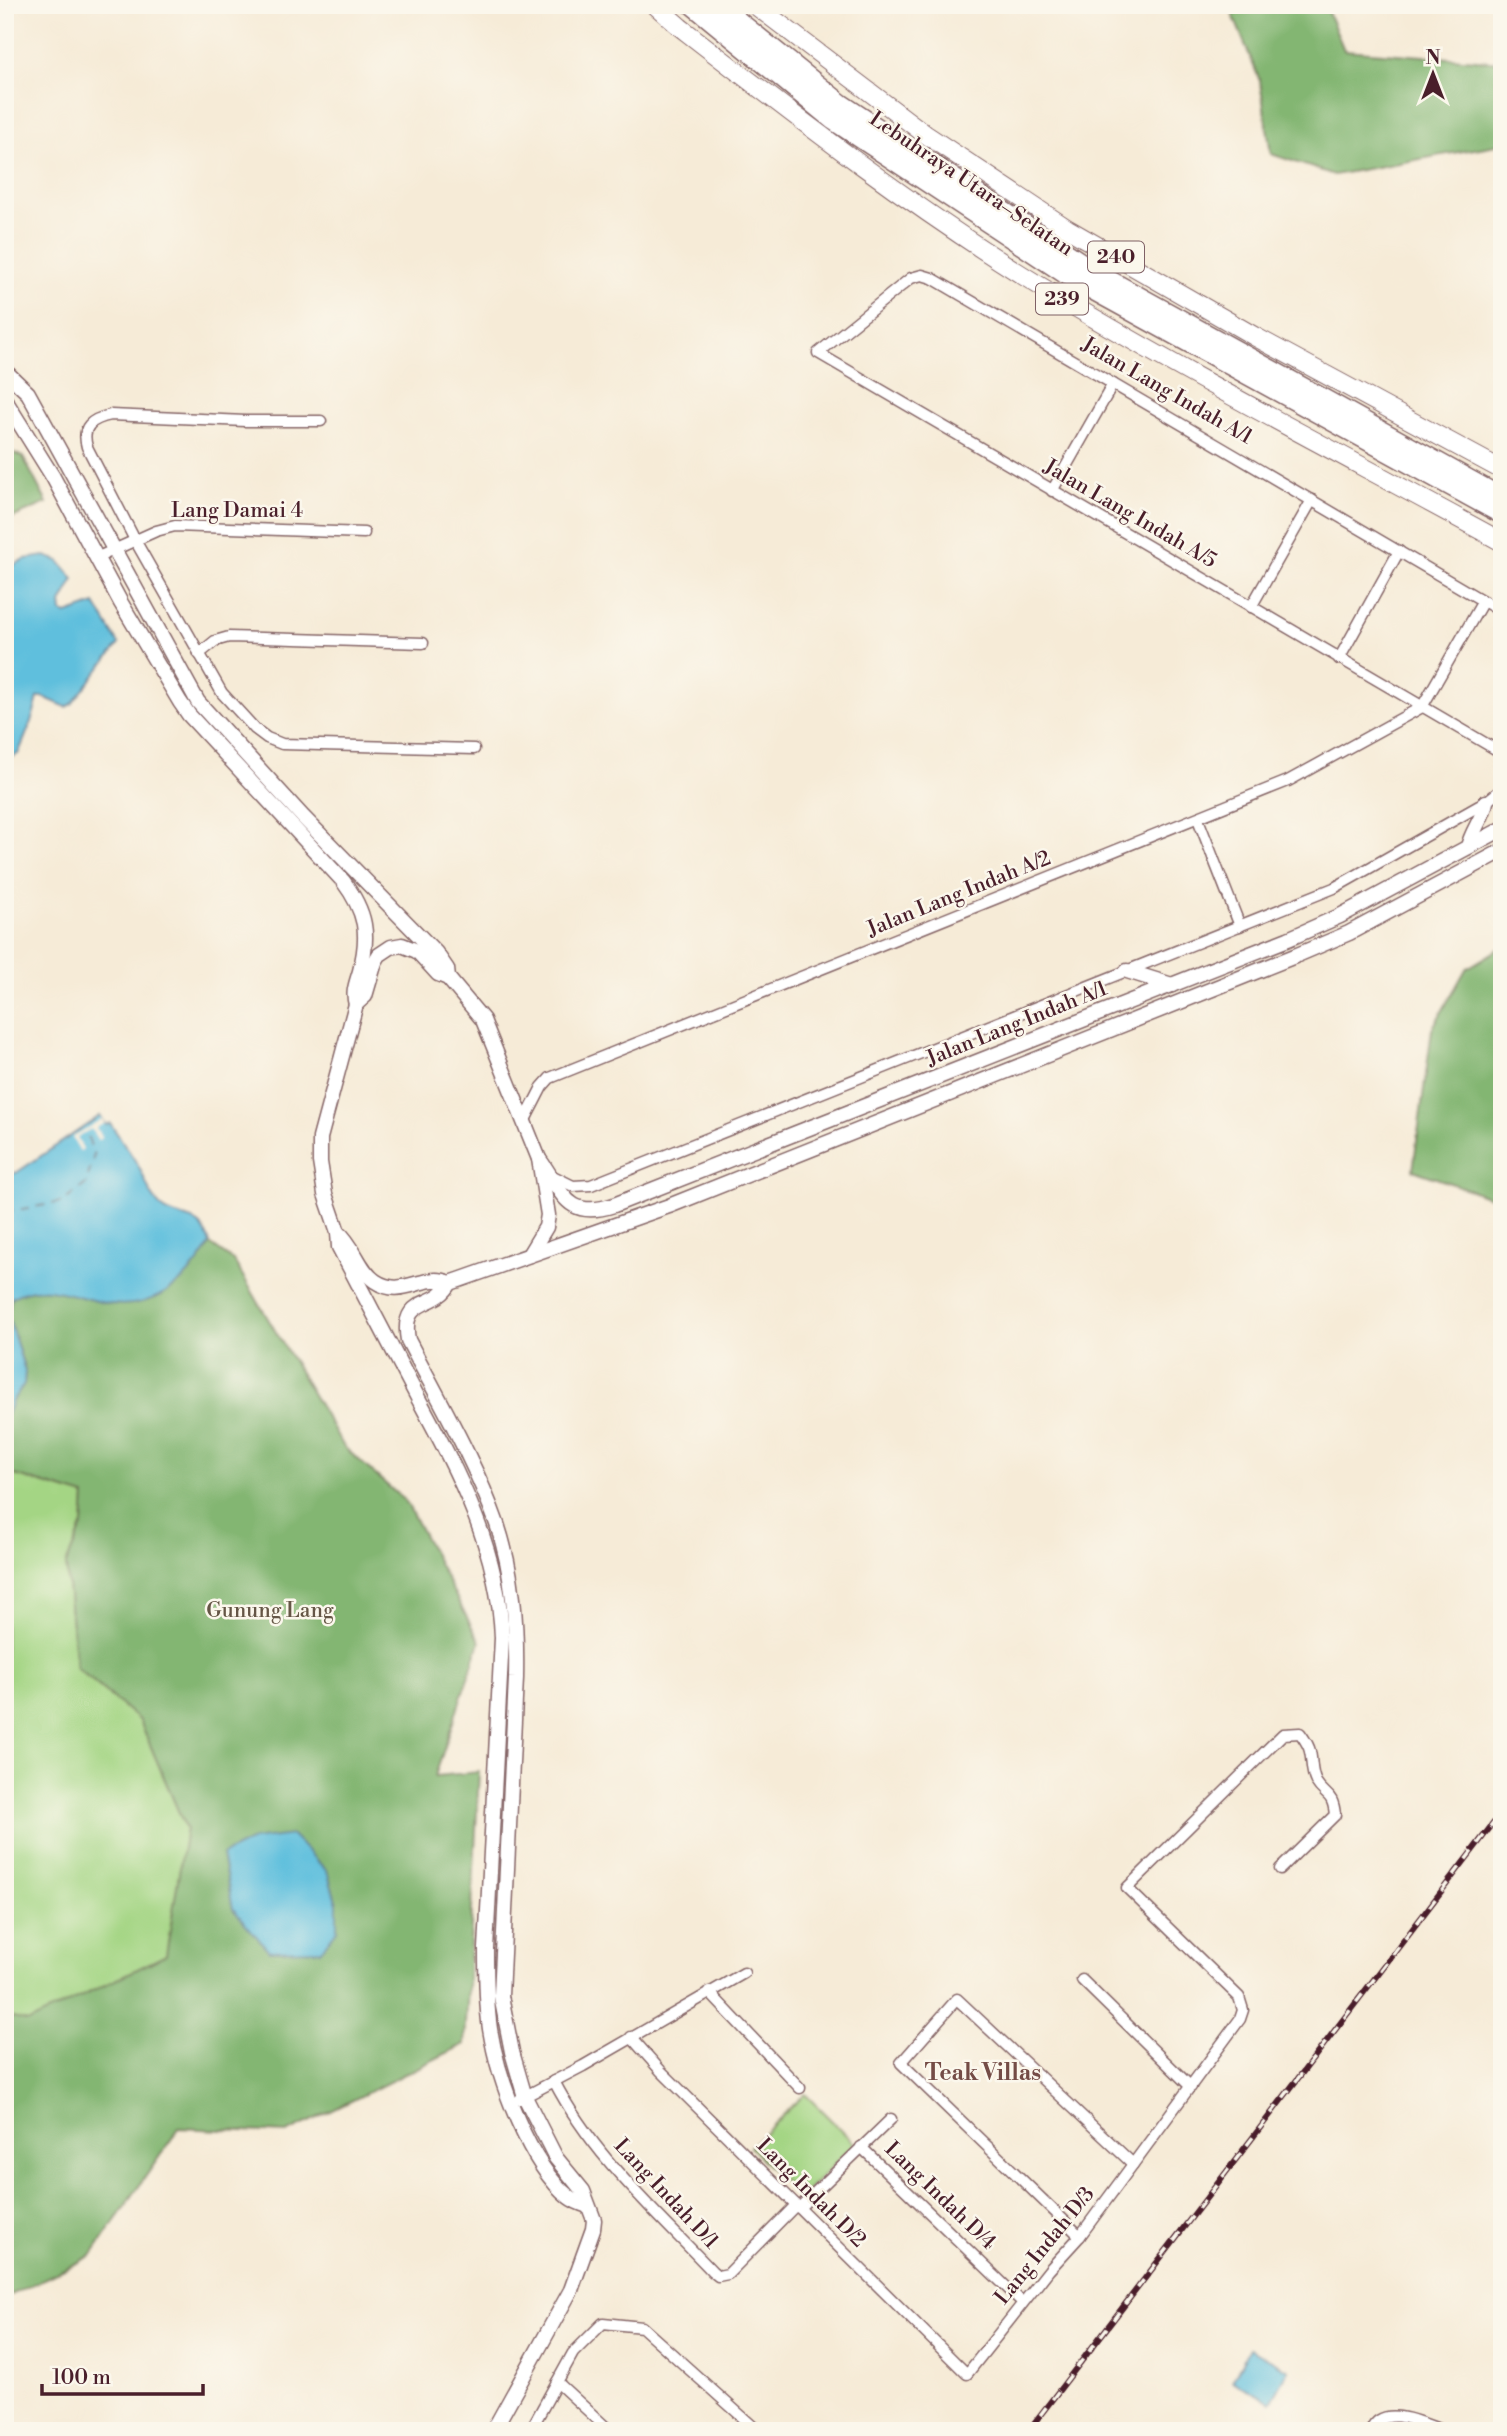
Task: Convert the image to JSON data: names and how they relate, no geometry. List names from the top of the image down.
{
  "streets": {
    "highway": ["Lebuhraya Utara–Selatan"],
    "main road": ["240", "239"],
    "street": [
      "Jalan Lang Indah A/1",
      "Lang Damai 4",
      "Jalan Lang Indah A/5",
      "Jalan Lang Indah A/2",
      "Lang Indah D/2",
      "Lang Indah D/1",
      "Lang Indah D/4",
      "Lang Indah D/3"
    ]
  },
  "crossings": [
    ["Jalan Lang Indah A/1", "Jalan Lang Indah A/5"],
    ["Jalan Lang Indah A/5", "Jalan Lang Indah A/2"],
    ["Lang Indah D/2", "Lang Indah D/1"],
    ["Lang Indah D/2", "Lang Indah D/3"],
    ["Lang Indah D/4", "Lang Indah D/3"]
  ],
  "districts": ["Teak Villas"],
  "parks": ["Gunung Lang"],
  "scale_bar": "100 m",
  "north": "top"
}
